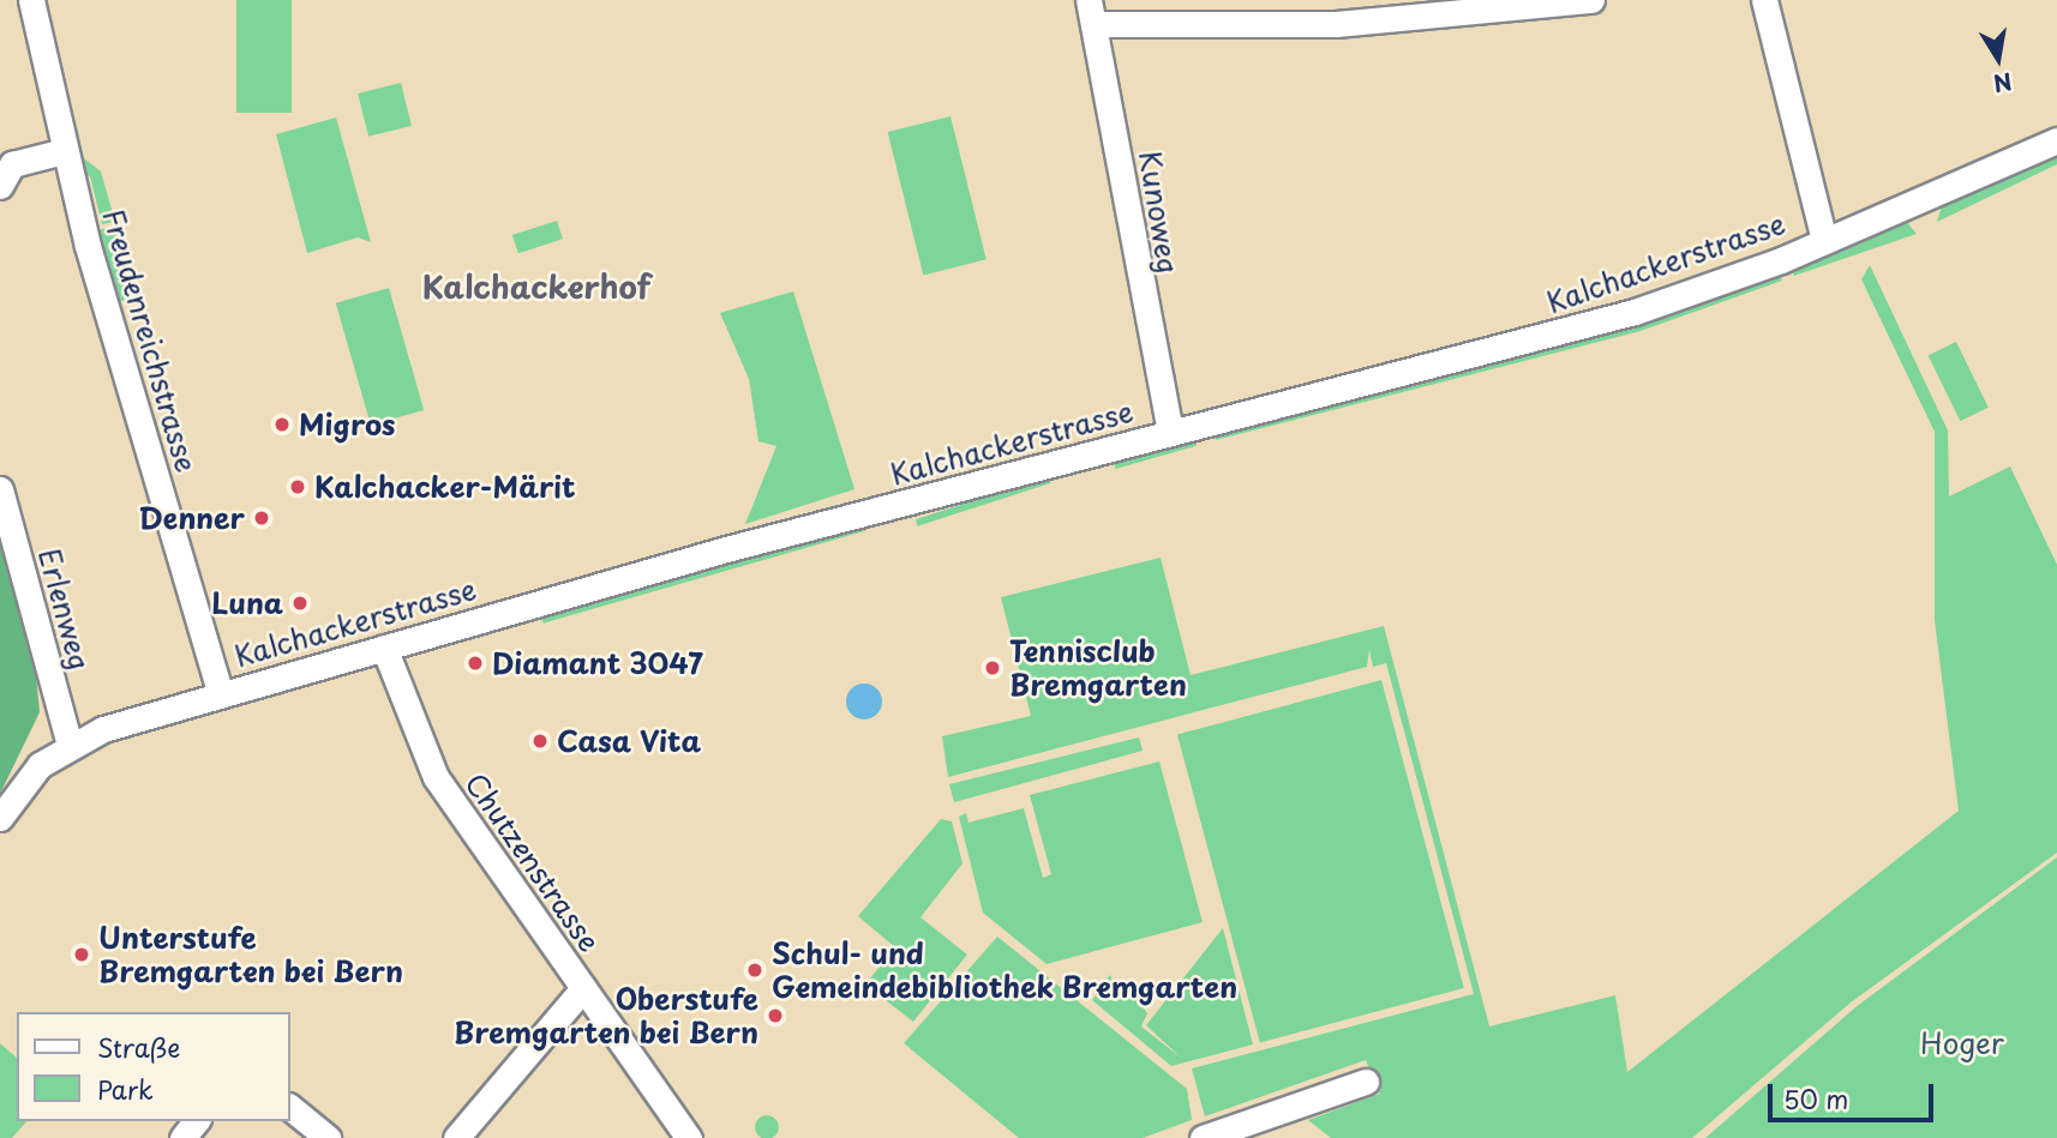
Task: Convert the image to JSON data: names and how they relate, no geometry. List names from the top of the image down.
{
  "streets": {
    "street": [
      "Kunoweg",
      "Kalchackerstrasse",
      "Freudenreichstrasse",
      "Erlenweg",
      "Chutzenstrasse"
    ]
  },
  "crossings": [
    ["Kunoweg", "Kalchackerstrasse"],
    ["Kalchackerstrasse", "Freudenreichstrasse"],
    ["Kalchackerstrasse", "Erlenweg"],
    ["Kalchackerstrasse", "Chutzenstrasse"]
  ],
  "districts": ["Kalchackerhof"],
  "parks": ["Hoger"],
  "places": [
    "Migros",
    "Kalchacker-Märit",
    "Denner",
    "Luna",
    "Diamant 3047",
    "Tennisclub Bremgarten",
    "Casa Vita",
    "Unterstufe Bremgarten bei Bern",
    "Schul- und Gemeindebibliothek Bremgarten",
    "Oberstufe Bremgarten bei Bern"
  ],
  "legend": ["Straße", "Park"],
  "scale_bar": "50 m",
  "north": "bottom"
}
